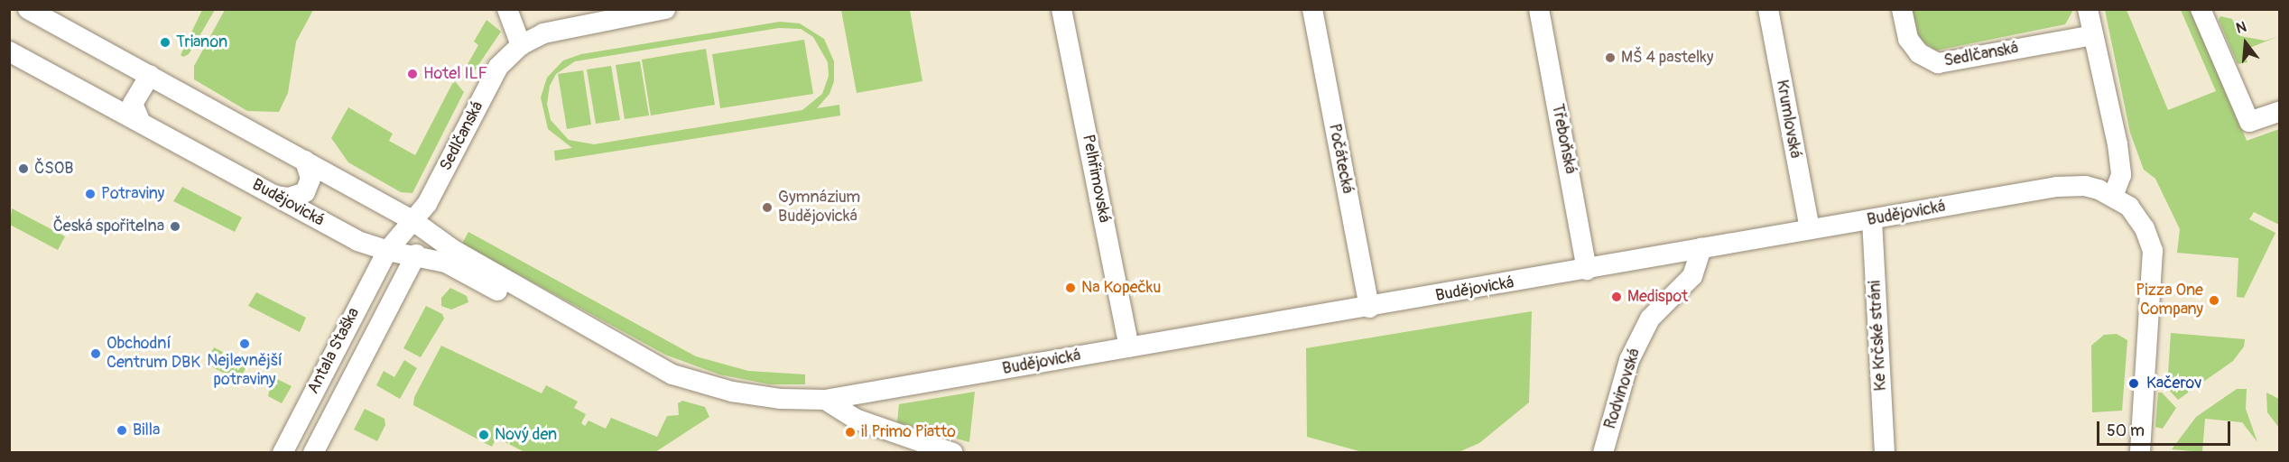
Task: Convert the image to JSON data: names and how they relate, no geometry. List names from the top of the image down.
{
  "streets": {
    "street": [
      "Sedlčanská",
      "Krumlovská",
      "Třeboňská",
      "Počátecká",
      "Pelhřimovská",
      "Budějovická",
      "Ke Krčské stráni",
      "Antala Staška",
      "Rodvinovská"
    ]
  },
  "crossings": [
    ["Sedlčanská", "Budějovická"],
    ["Sedlčanská", "Antala Staška"],
    ["Krumlovská", "Budějovická"],
    ["Třeboňská", "Budějovická"],
    ["Počátecká", "Budějovická"],
    ["Pelhřimovská", "Budějovická"],
    ["Budějovická", "Ke Krčské stráni"],
    ["Budějovická", "Antala Staška"],
    ["Budějovická", "Rodvinovská"]
  ],
  "places": [
    "Trianon",
    "MŠ 4 pastelky",
    "Hotel ILF",
    "ČSOB",
    "Potraviny",
    "Gymnázium Budějovická",
    "Česká spořitelna",
    "Na Kopečku",
    "Medispot",
    "Pizza One Company",
    "Nejlevnější potraviny",
    "Obchodní Centrum DBK",
    "Kačerov",
    "Billa",
    "il Primo Piatto",
    "Nový den"
  ],
  "scale_bar": "50 m",
  "north": "top"
}
